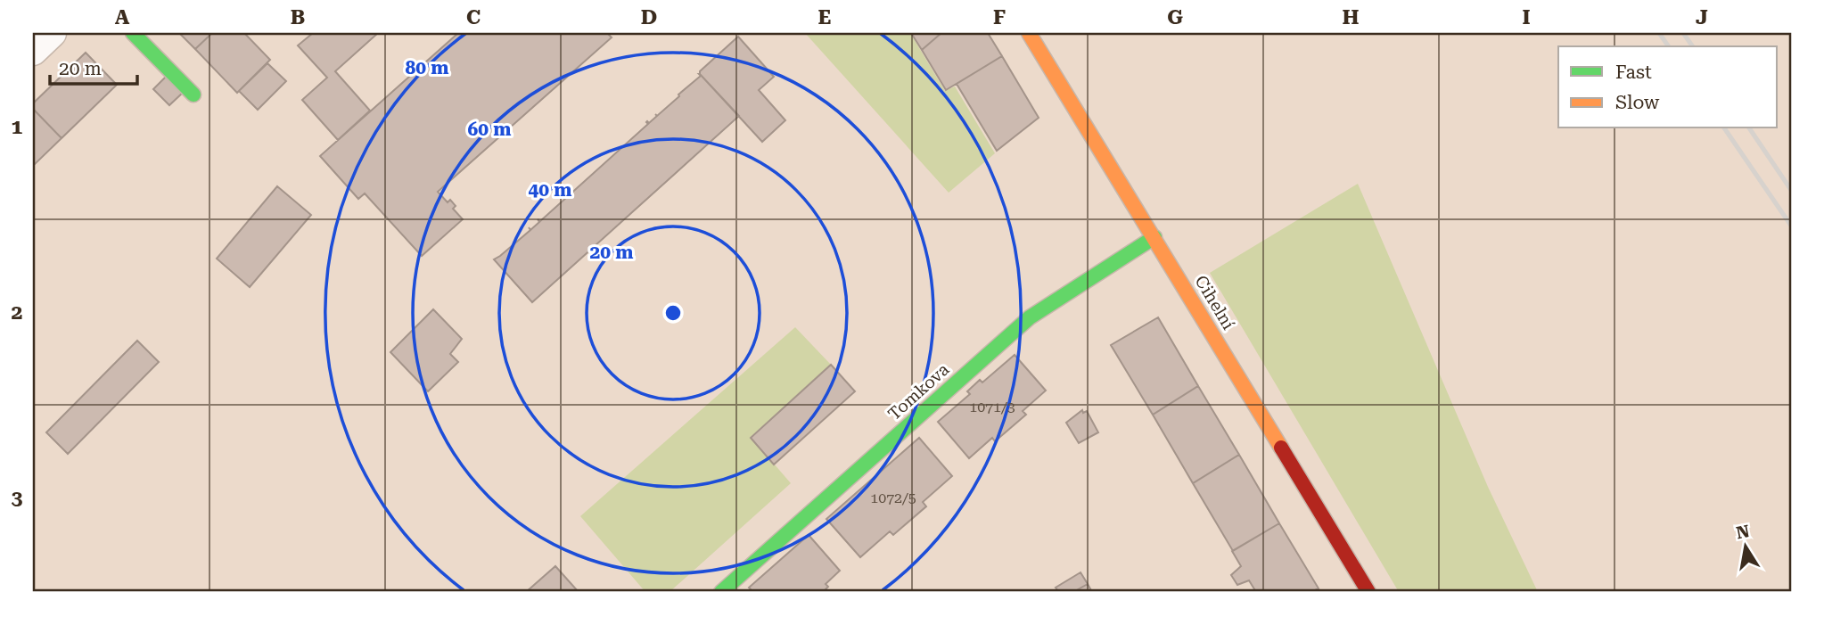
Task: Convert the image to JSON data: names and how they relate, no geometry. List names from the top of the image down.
{
  "streets": {
    "street": ["Cihelní", "Tomkova"]
  },
  "crossings": [
    ["Cihelní", "Tomkova"]
  ],
  "house_numbers": ["1071/3", "1072/5"],
  "legend": ["Fast", "Slow"],
  "scale_bar": "20 m",
  "north": "top",
  "grid": {
    "columns": [
      "A",
      "B",
      "C",
      "D",
      "E",
      "F",
      "G",
      "H",
      "I",
      "J"
    ],
    "rows": ["1", "2", "3"]
  },
  "rings": [
    "80 m",
    "60 m",
    "40 m",
    "20 m"
  ]
}
